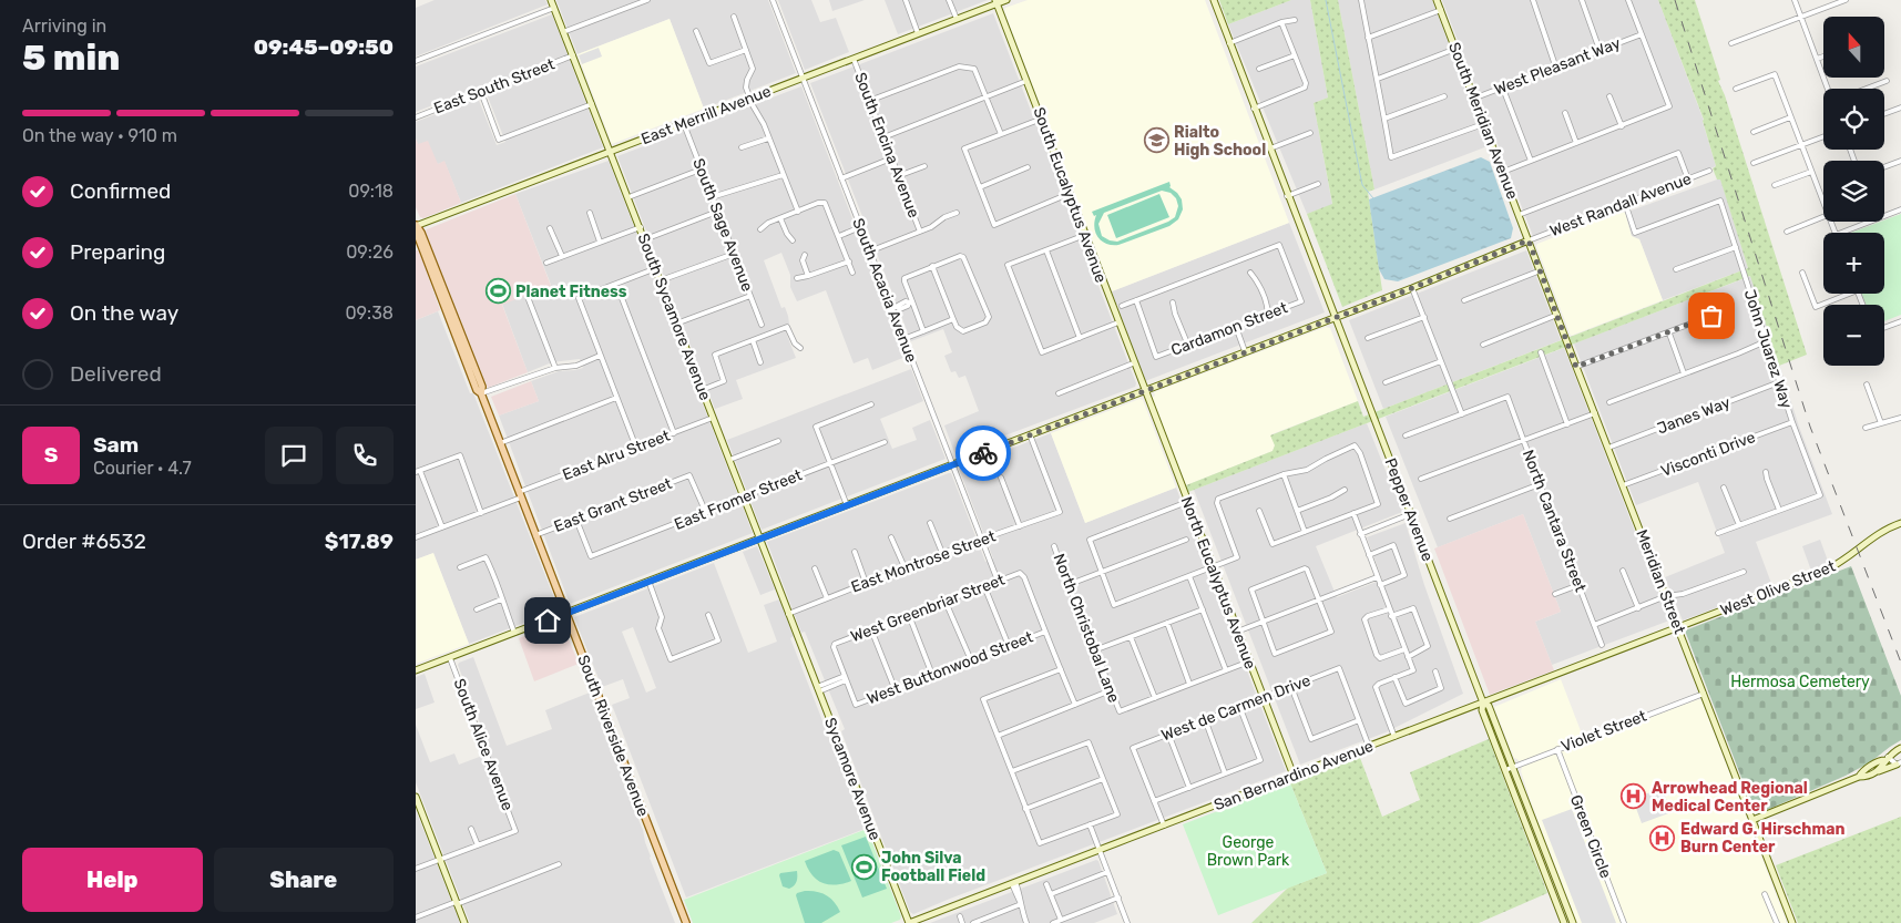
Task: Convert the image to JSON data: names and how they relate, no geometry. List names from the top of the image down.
{
  "streets": {
    "main road": ["South Riverside Avenue"],
    "street": [
      "West Pleasant Way",
      "East South Street",
      "East Merrill Avenue",
      "South Meridian Avenue",
      "South Encina Avenue",
      "South Eucalyptus Avenue",
      "West Randall Avenue",
      "South Sage Avenue",
      "South Acacia Avenue",
      "South Sycamore Avenue",
      "Cardamon Street",
      "John Juarez Way",
      "Janes Way",
      "Visconti Drive",
      "East Alru Street",
      "East Fromer Street",
      "East Grant Street",
      "Pepper Avenue",
      "North Cantara Street",
      "East Montrose Street",
      "Meridian Street",
      "North Eucalyptus Avenue",
      "West Olive Street",
      "West Greenbriar Street",
      "North Christobal Lane",
      "West Buttonwood Street",
      "West de Carmen Drive",
      "Violet Street",
      "South Alice Avenue",
      "San Bernardino Avenue",
      "Sycamore Avenue",
      "Green Circle"
    ]
  },
  "crossings": [
    ["West Pleasant Way", "South Meridian Avenue"],
    ["East South Street", "South Sycamore Avenue"],
    ["East Merrill Avenue", "South Encina Avenue"],
    ["East Merrill Avenue", "South Eucalyptus Avenue"],
    ["East Merrill Avenue", "South Sage Avenue"],
    ["East Merrill Avenue", "South Acacia Avenue"],
    ["East Merrill Avenue", "South Sycamore Avenue"],
    ["East Merrill Avenue", "South Riverside Avenue"],
    ["South Meridian Avenue", "West Randall Avenue"],
    ["South Meridian Avenue", "Meridian Street"],
    ["South Eucalyptus Avenue", "West Randall Avenue"],
    ["South Eucalyptus Avenue", "North Eucalyptus Avenue"],
    ["West Randall Avenue", "South Acacia Avenue"],
    ["West Randall Avenue", "South Sycamore Avenue"],
    ["West Randall Avenue", "John Juarez Way"],
    ["West Randall Avenue", "Pepper Avenue"],
    ["West Randall Avenue", "East Montrose Street"],
    ["West Randall Avenue", "Meridian Street"],
    ["West Randall Avenue", "North Eucalyptus Avenue"],
    ["West Randall Avenue", "South Riverside Avenue"],
    ["West Randall Avenue", "South Alice Avenue"],
    ["South Acacia Avenue", "East Montrose Street"],
    ["South Acacia Avenue", "West Greenbriar Street"],
    ["South Sycamore Avenue", "East Alru Street"],
    ["South Sycamore Avenue", "East Fromer Street"],
    ["South Sycamore Avenue", "East Montrose Street"],
    ["South Sycamore Avenue", "Sycamore Avenue"],
    ["John Juarez Way", "Janes Way"],
    ["John Juarez Way", "Visconti Drive"],
    ["Janes Way", "Meridian Street"],
    ["Visconti Drive", "Meridian Street"],
    ["East Alru Street", "South Riverside Avenue"],
    ["East Fromer Street", "East Grant Street"],
    ["East Grant Street", "South Riverside Avenue"],
    ["Pepper Avenue", "Violet Street"],
    ["Pepper Avenue", "San Bernardino Avenue"],
    ["Meridian Street", "West Olive Street"],
    ["Meridian Street", "Violet Street"],
    ["Meridian Street", "San Bernardino Avenue"],
    ["North Eucalyptus Avenue", "West de Carmen Drive"],
    ["North Eucalyptus Avenue", "San Bernardino Avenue"],
    ["West Olive Street", "San Bernardino Avenue"],
    ["West Greenbriar Street", "West Buttonwood Street"],
    ["Violet Street", "Green Circle"],
    ["San Bernardino Avenue", "Sycamore Avenue"]
  ],
  "parks": ["Hermosa Cemetery", "George Brown Park"],
  "places": {
    "school or university": ["Rialto High School"],
    "sports": ["Planet Fitness", "John Silva Football Field"],
    "hospital": ["Arrowhead Regional Medical Center", "Edward G. Hirschman Burn Center"]
  },
  "north": "top",
  "page": {
    "heading": ["5 min", "Arriving in", "09:45–09:50"],
    "panel": [
      "Sam",
      "Courier · 4.7",
      "Order #6532",
      "$17.89"
    ],
    "map_buttons": ["+", "−"],
    "bar": "On the way · 910 m",
    "list": [
      ["Confirmed", "09:18"],
      ["Preparing", "09:26"],
      ["On the way", "09:38"],
      "Delivered"
    ],
    "round": "S",
    "buttons": ["Help", "Share"]
  }
}
